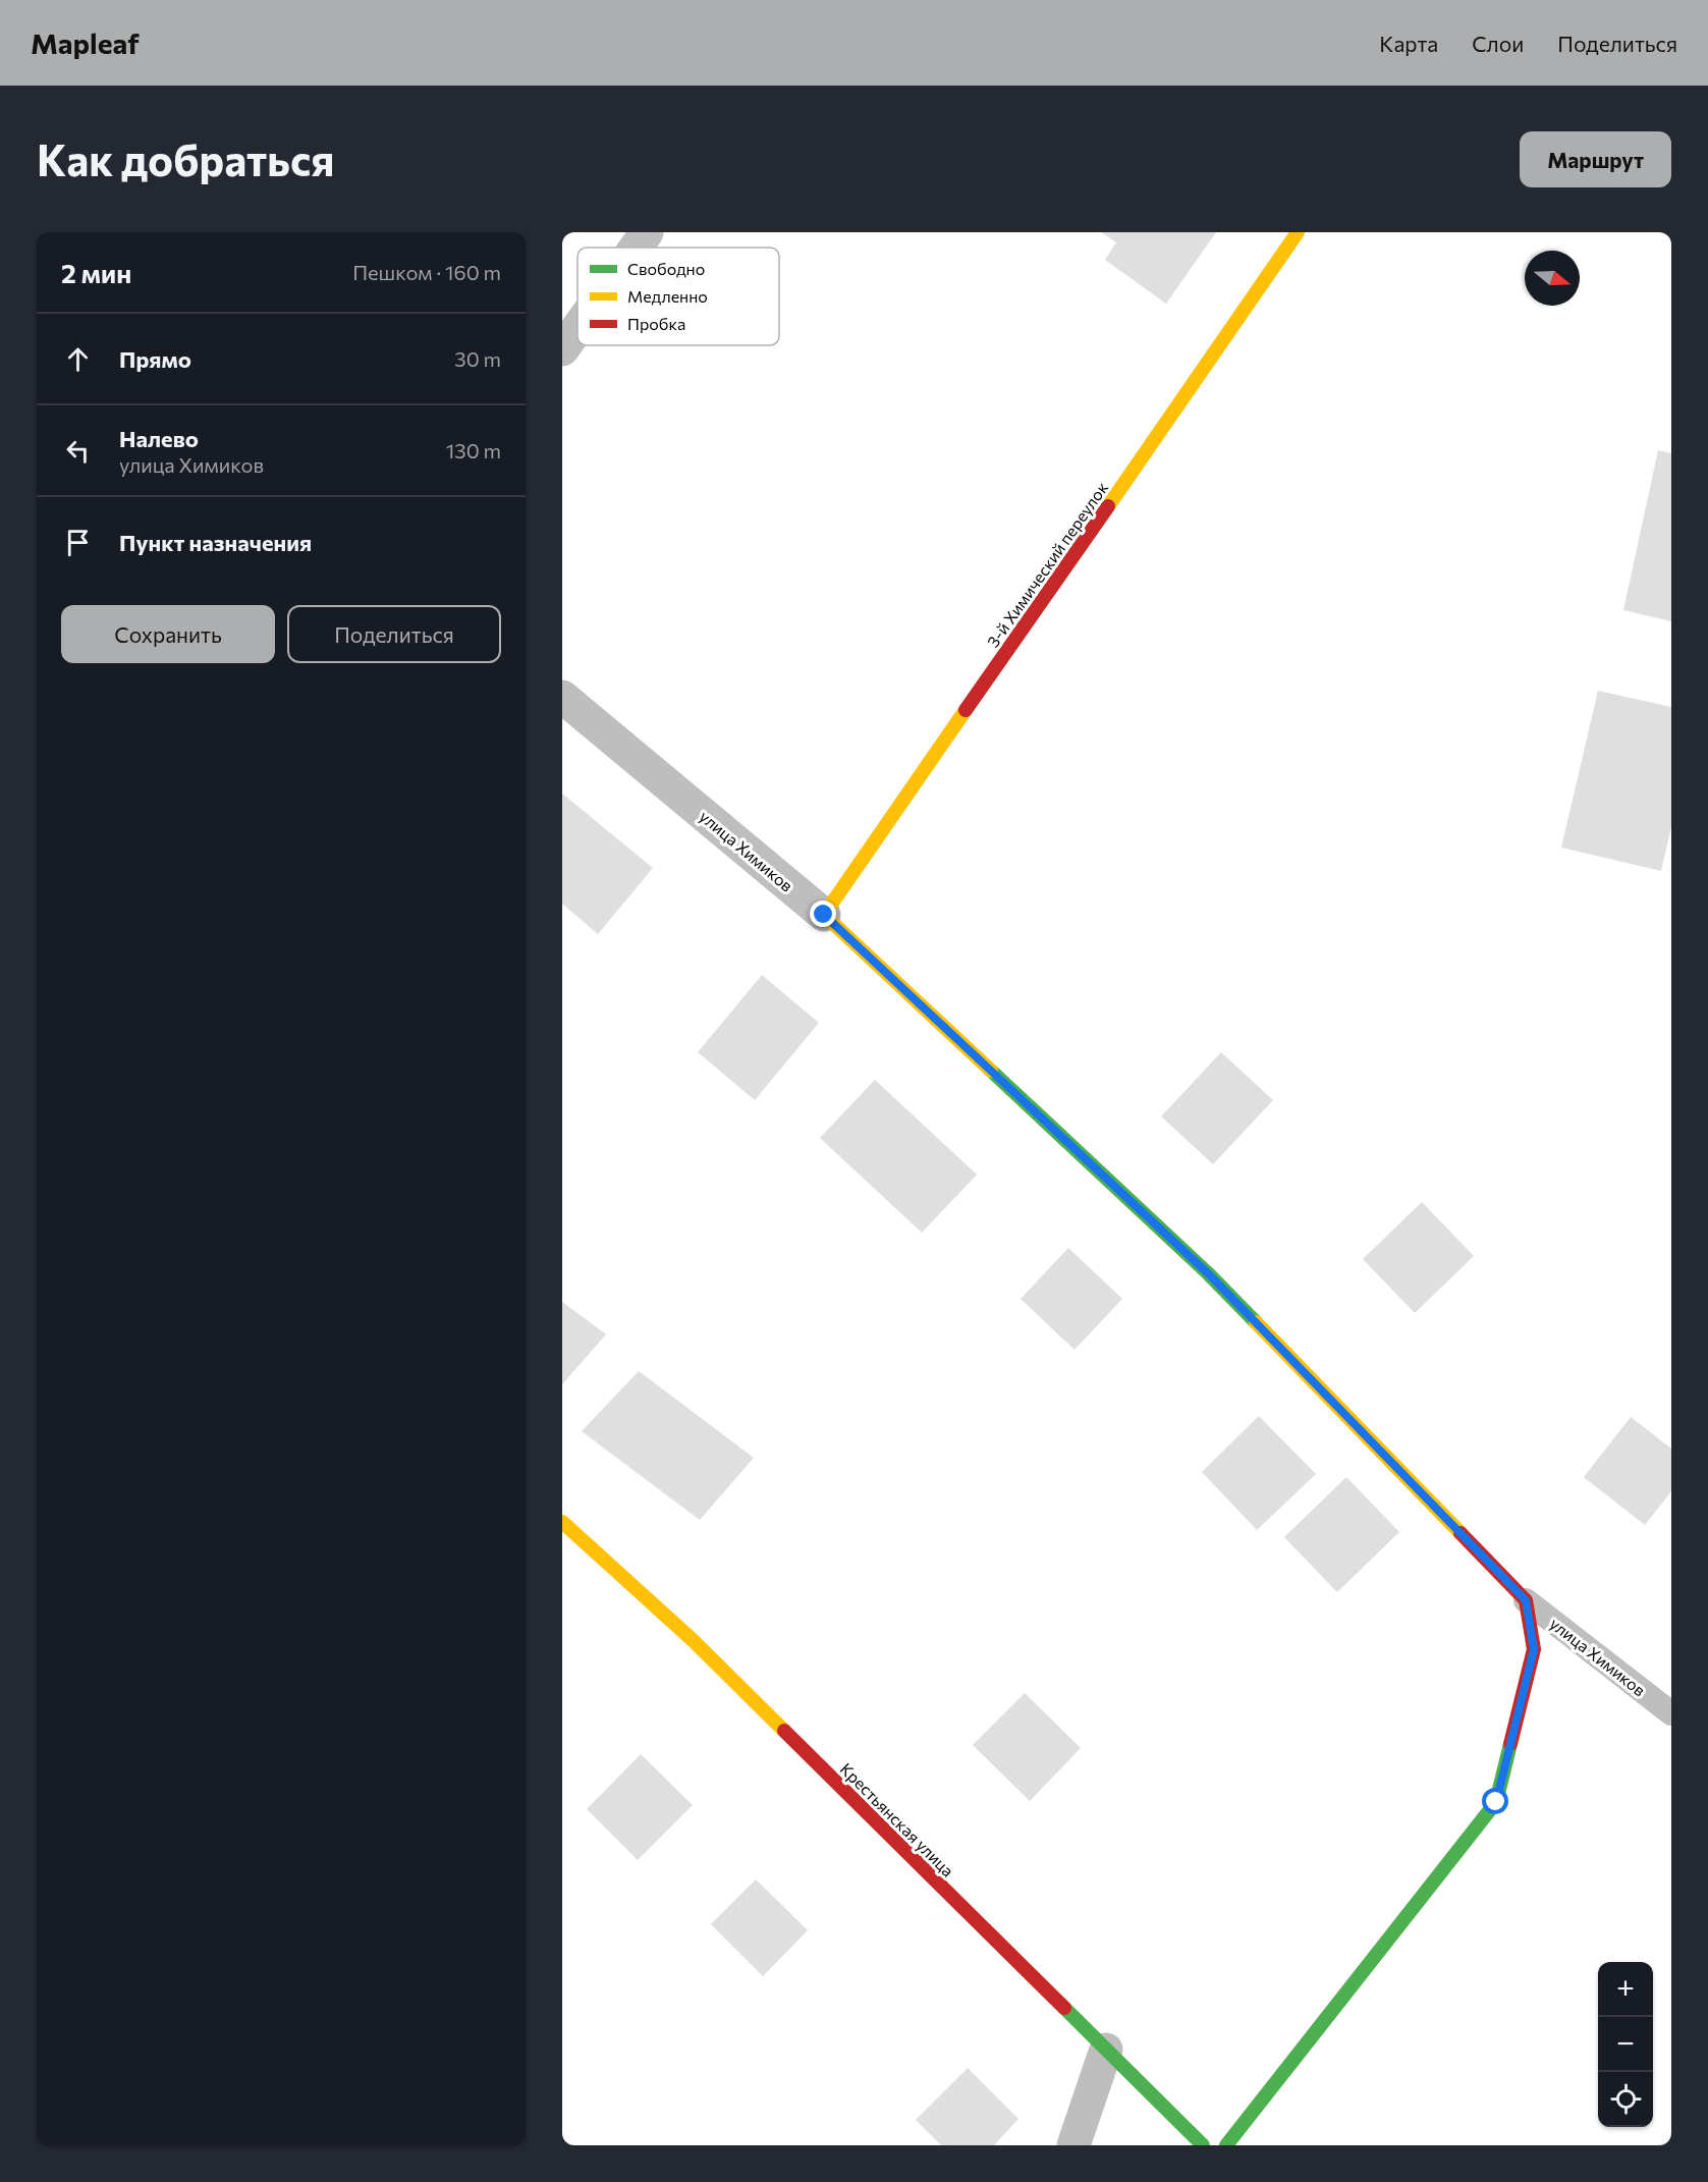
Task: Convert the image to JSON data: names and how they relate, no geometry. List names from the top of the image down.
{
  "streets": {
    "street": ["3-й Химический переулок", "улица Химиков", "Крестьянская улица"]
  },
  "crossings": [
    ["3-й Химический переулок", "улица Химиков"]
  ],
  "legend": ["Свободно", "Медленно", "Пробка"],
  "north": "right",
  "page": {
    "header": "Mapleaf",
    "nav": ["Карта", "Слои", "Поделиться"],
    "buttons": [
      "Маршрут",
      ["Сохранить", "Поделиться"]
    ],
    "title": "Как добраться",
    "heading": ["2 мин", "Пешком · 160 m"],
    "list": [
      ["Прямо", "30 m"],
      ["Налево", "улица Химиков", "130 m"],
      "Пункт назначения"
    ],
    "map_buttons": ["+", "−"]
  }
}
